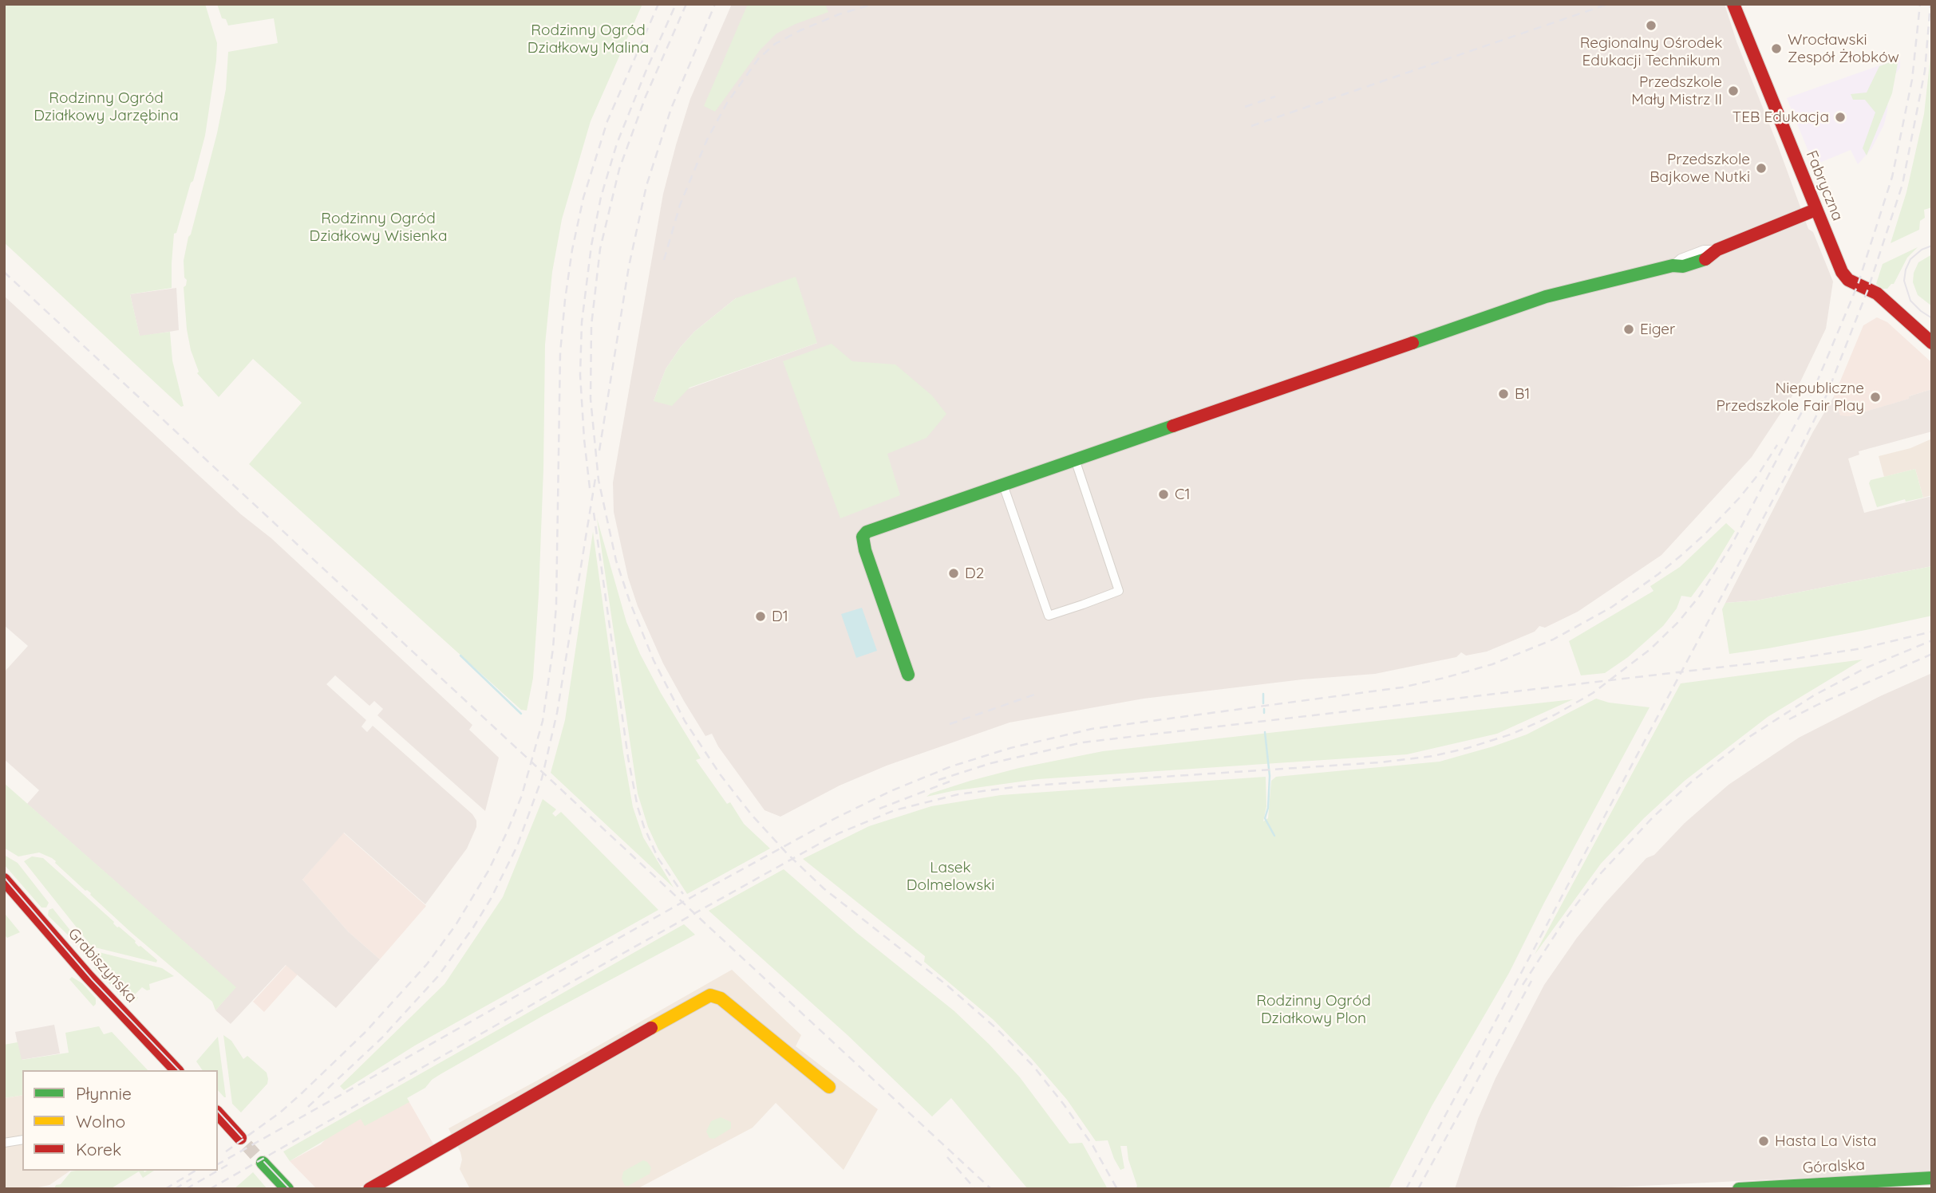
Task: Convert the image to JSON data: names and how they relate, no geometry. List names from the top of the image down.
{
  "streets": {
    "street": ["Fabryczna", "Grabiszyńska", "Góralska"]
  },
  "parks": [
    "Rodzinny Ogród Działkowy Malina",
    "Rodzinny Ogród Działkowy Jarzębina",
    "Rodzinny Ogród Działkowy Wisienka",
    "Lasek Dolmelowski",
    "Rodzinny Ogród Działkowy Plon"
  ],
  "places": [
    "Regionalny Ośrodek Edukacji Technikum",
    "Wrocławski Zespół Żłobków",
    "Przedszkole Mały Mistrz II",
    "TEB Edukacja",
    "Przedszkole Bajkowe Nutki",
    "Eiger",
    "B1",
    "Niepubliczne Przedszkole Fair Play",
    "C1",
    "D2",
    "D1",
    "Hasta La Vista"
  ],
  "legend": ["Płynnie", "Wolno", "Korek"]
}
